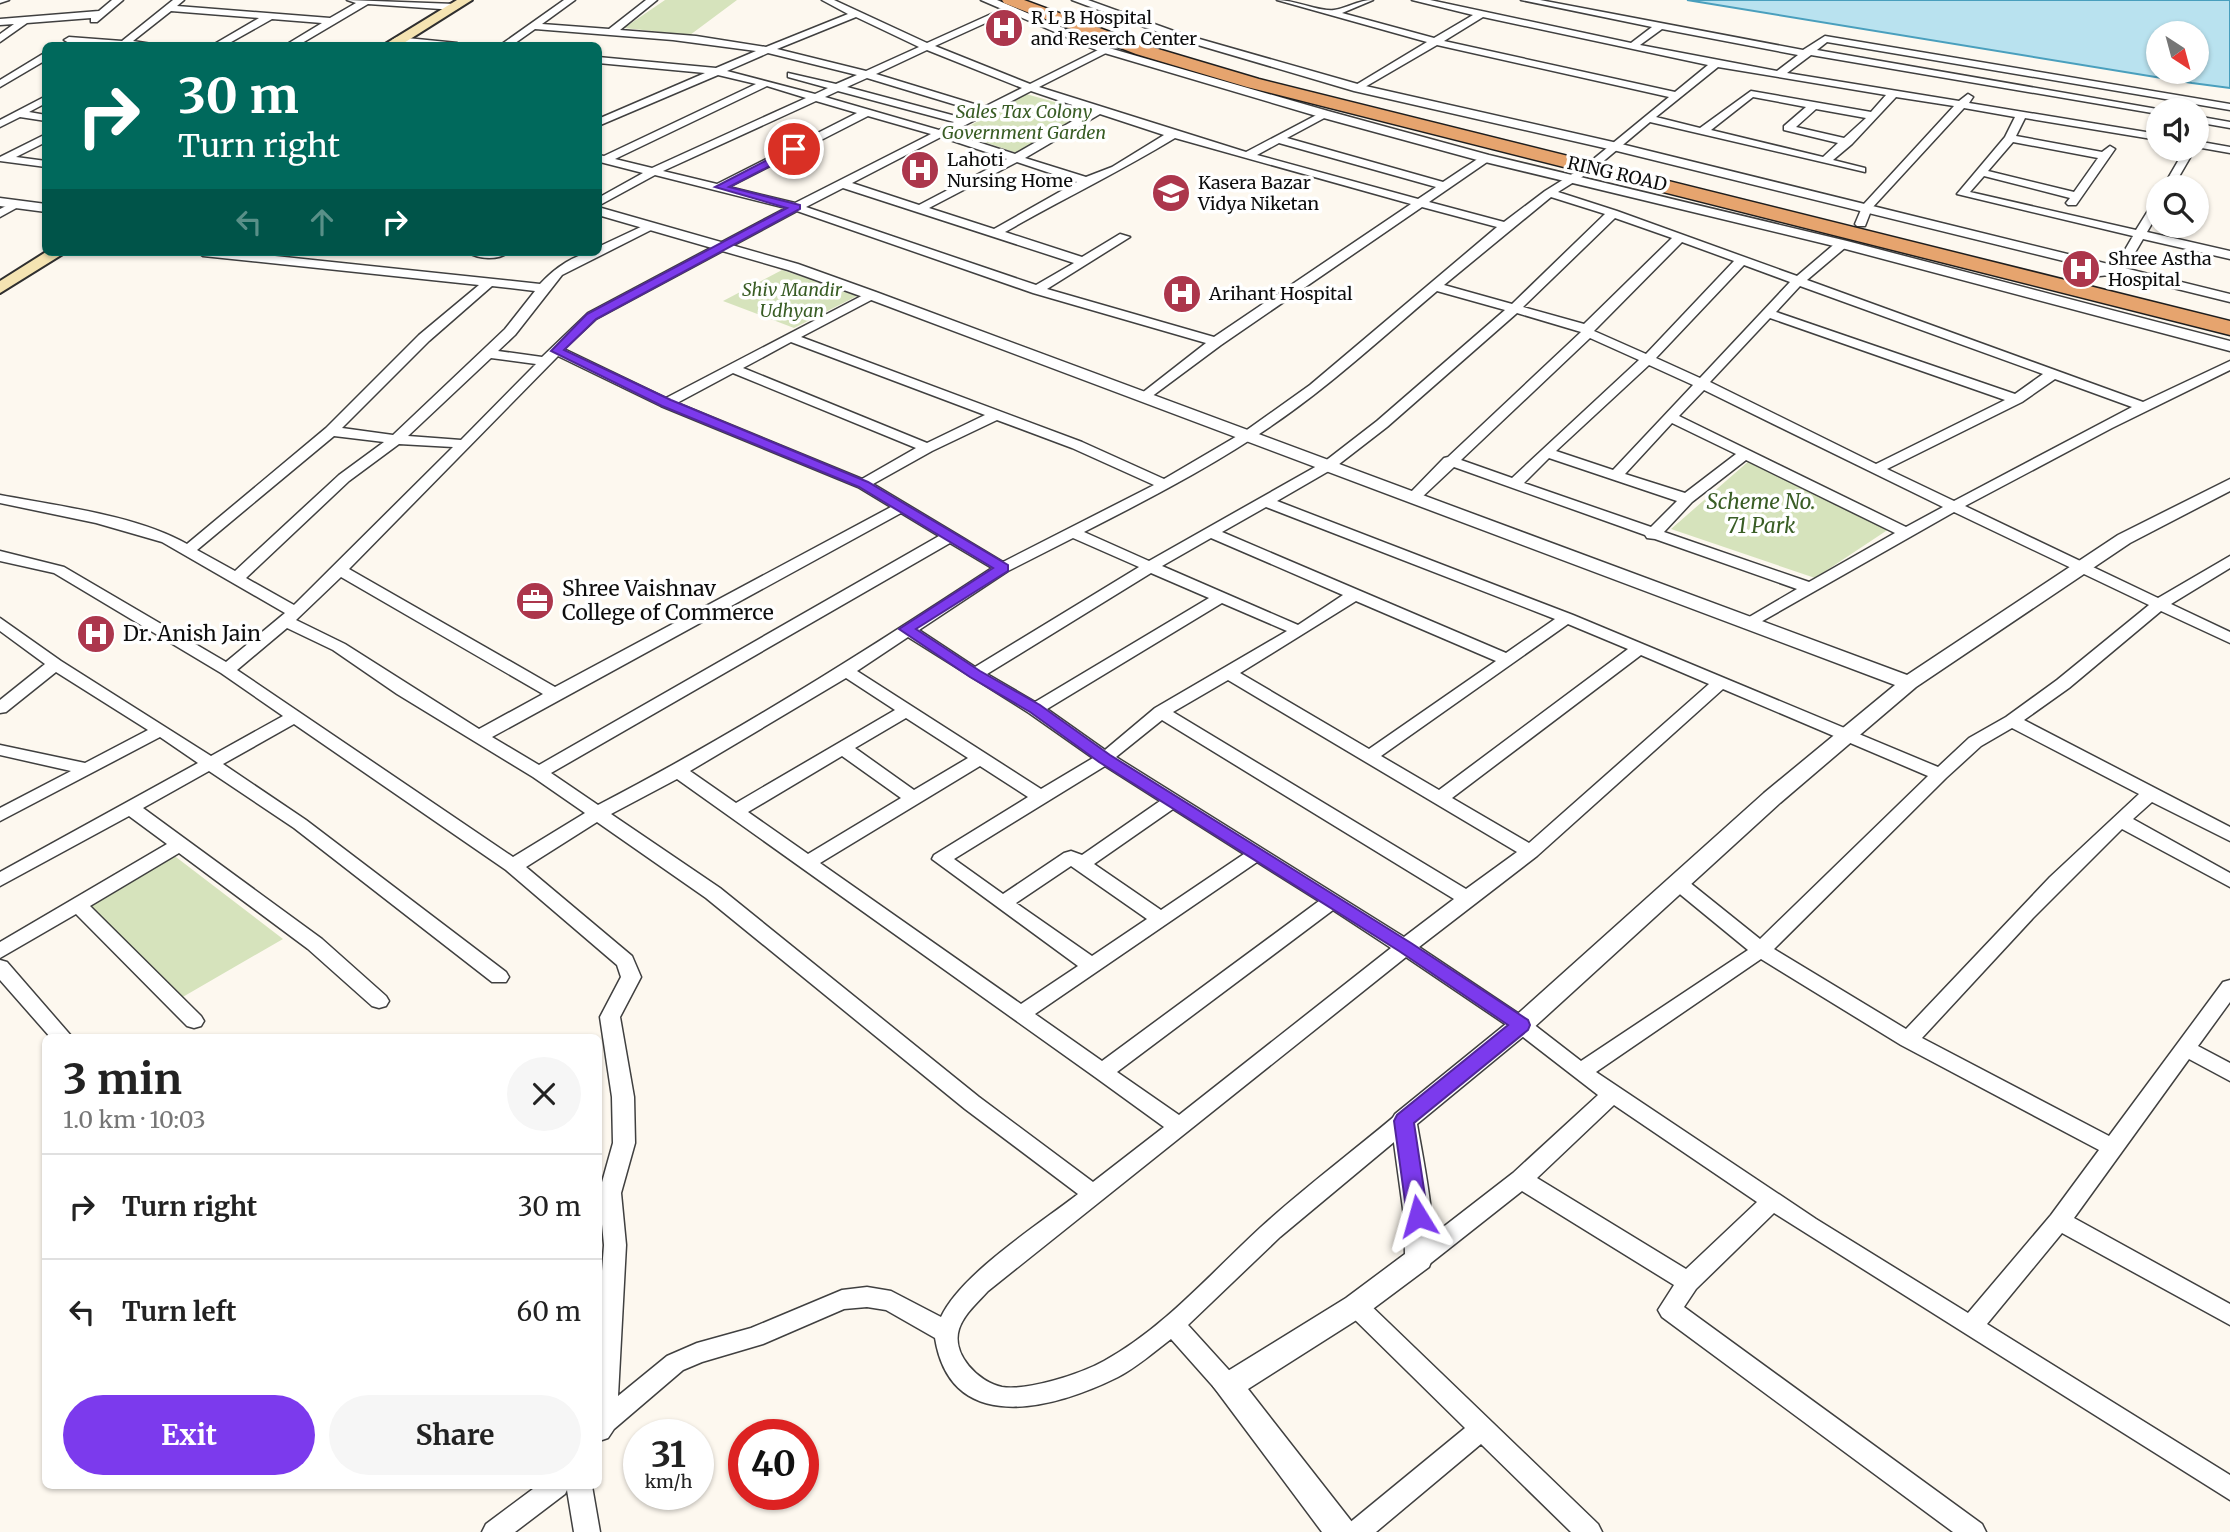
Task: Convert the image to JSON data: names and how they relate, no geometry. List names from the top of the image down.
{
  "streets": {
    "highway": ["RING ROAD"]
  },
  "parks": ["Sales Tax Colony Government Garden", "Shiv Mandir Udhyan", "Scheme No. 71 Park"],
  "places": {
    "hospital": [
      "R L B Hospital and Reserch Center",
      "Lahoti Nursing Home",
      "Shree Astha Hospital",
      "Arihant Hospital",
      "Dr. Anish Jain"
    ],
    "school or university": ["Kasera Bazar Vidya Niketan"],
    "office": ["Shree Vaishnav College of Commerce"]
  },
  "north": "bottom right",
  "page": {
    "turn": ["30 m", "Turn right"],
    "heading": ["3 min", "1.0 km · 10:03"],
    "list": [
      {
        "name": "Turn right",
        "value": "30 m"
      },
      {
        "name": "Turn left",
        "value": "60 m"
      }
    ],
    "buttons": ["Exit", "Share"],
    "speed": "31 km/h",
    "limit": "40"
  }
}
